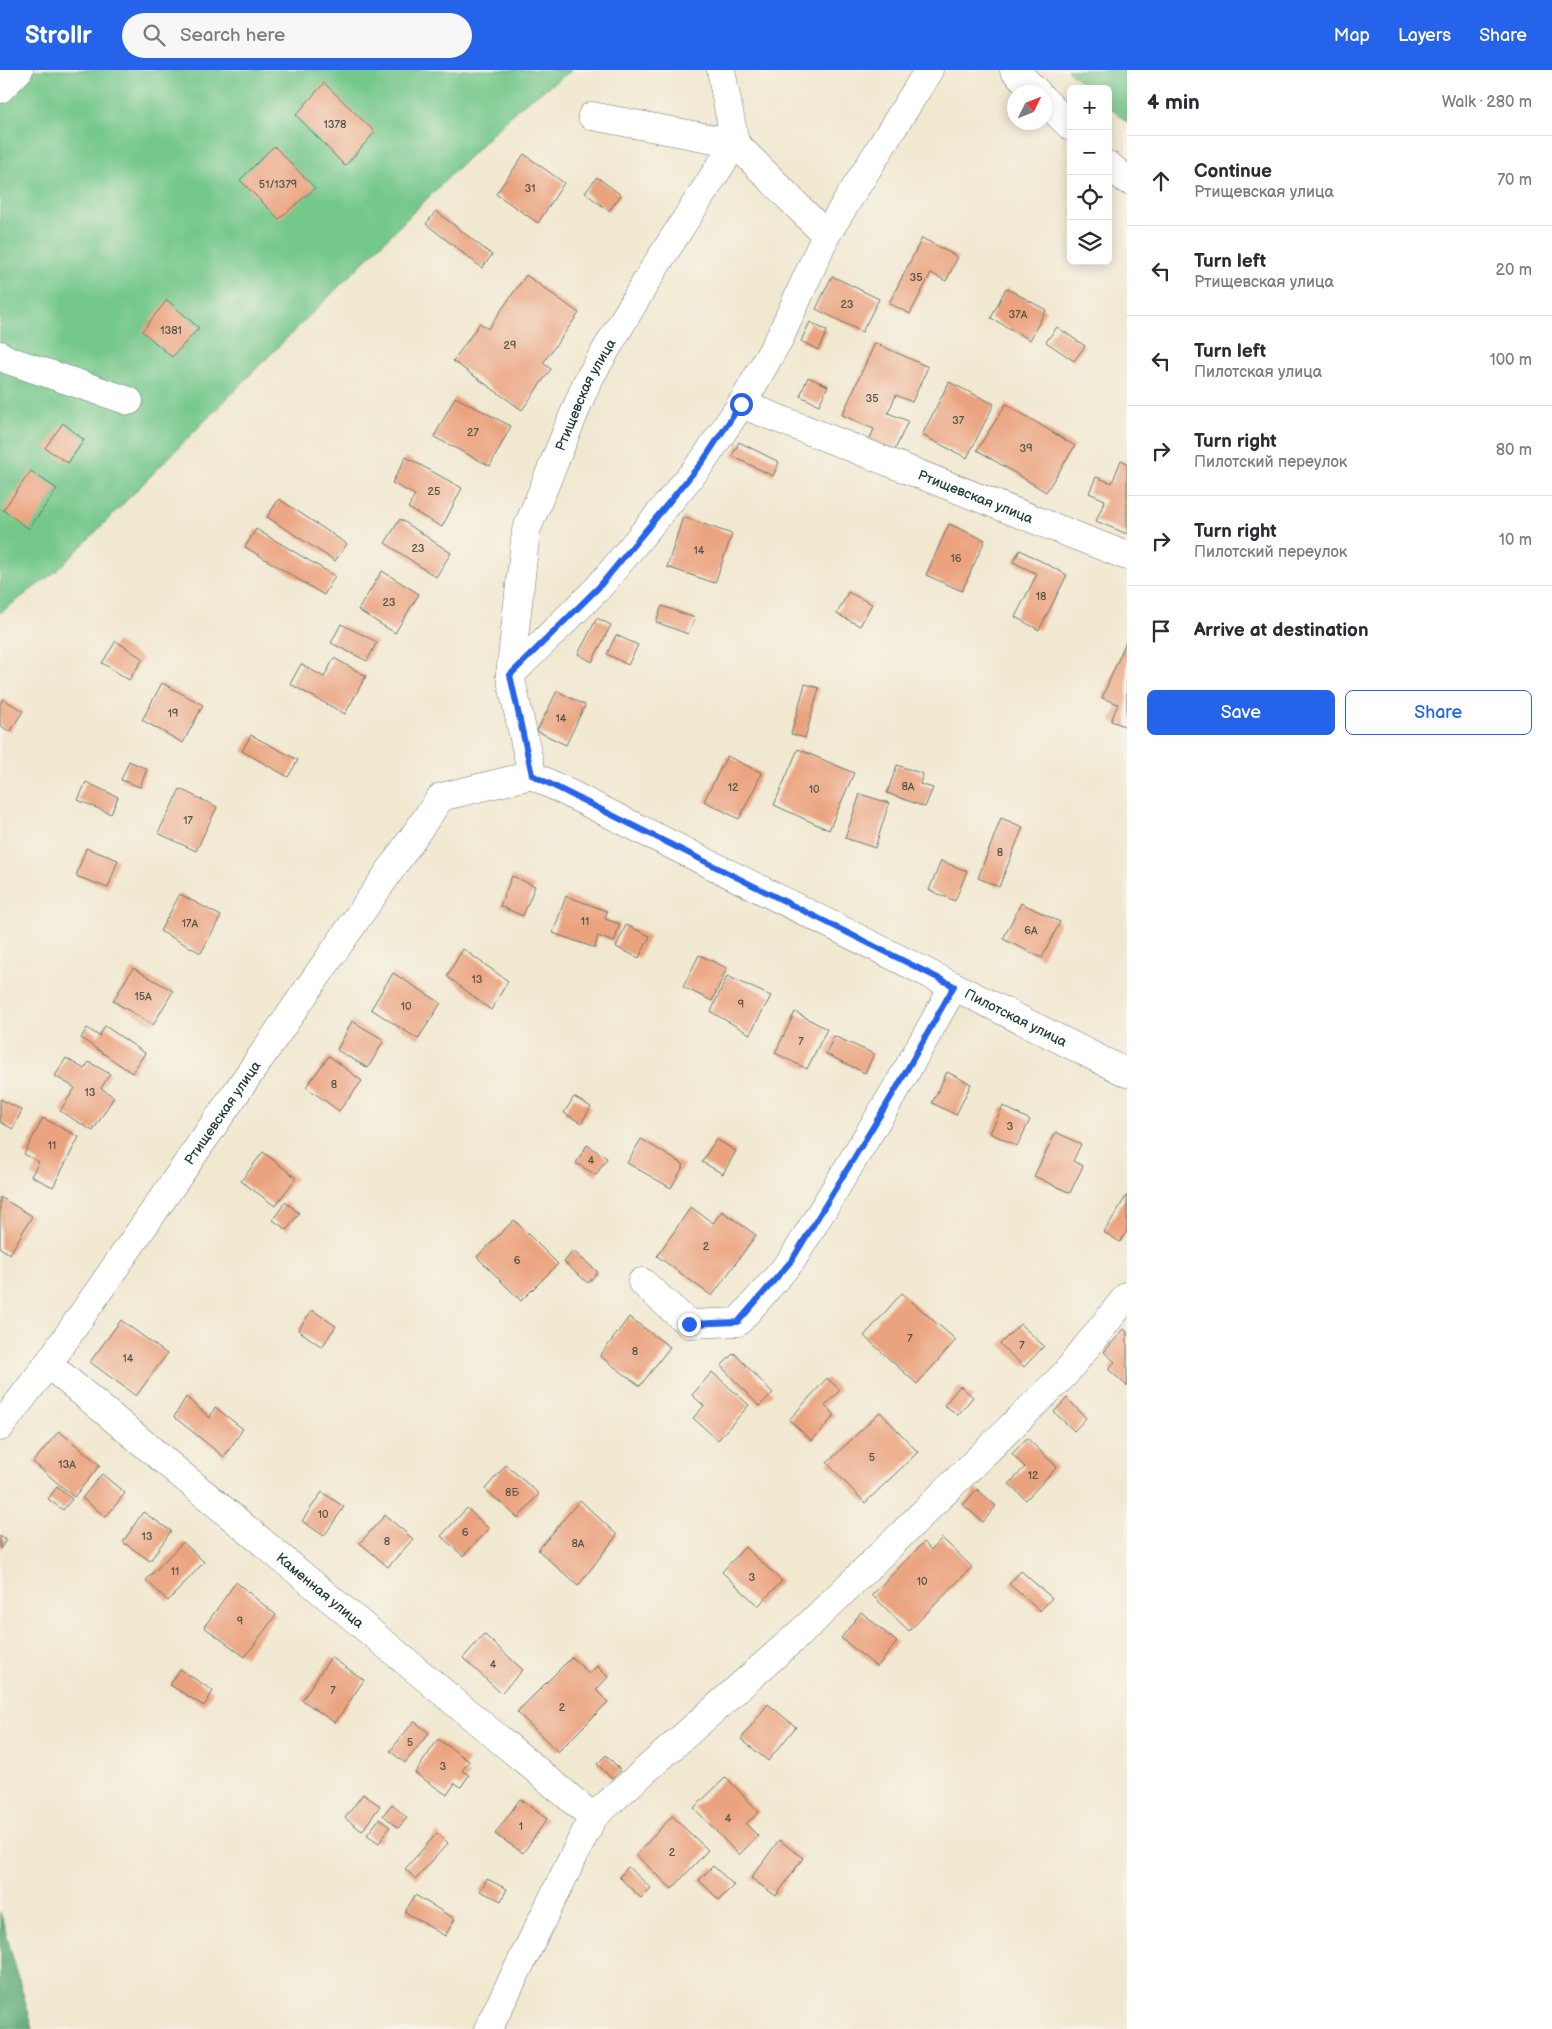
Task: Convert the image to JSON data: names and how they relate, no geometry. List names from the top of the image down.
{
  "streets": {
    "street": ["Ртищевская улица", "Пилотская улица", "Каменная улица"]
  },
  "crossings": [
    ["Ртищевская улица", "Пилотская улица"],
    ["Ртищевская улица", "Каменная улица"]
  ],
  "house_numbers": [
    "1378",
    "51/1379",
    "31",
    "35",
    "23",
    "37А",
    "1381",
    "29",
    "35",
    "37",
    "27",
    "39",
    "25",
    "23",
    "14",
    "16",
    "18",
    "23",
    "19",
    "14",
    "8А",
    "12",
    "10",
    "17",
    "8",
    "11",
    "17А",
    "6А",
    "13",
    "15А",
    "9",
    "10",
    "7",
    "8",
    "13",
    "3",
    "11",
    "4",
    "2",
    "6",
    "7",
    "7",
    "8",
    "14",
    "5",
    "13А",
    "12",
    "8Б",
    "10",
    "6",
    "13",
    "8",
    "8А",
    "11",
    "3",
    "10",
    "9",
    "4",
    "7",
    "2",
    "5",
    "3",
    "4",
    "1",
    "2"
  ],
  "north": "top right",
  "page": {
    "header": "Strollr",
    "search": "Search here",
    "nav": ["Map", "Layers", "Share"],
    "heading": ["4 min", "Walk · 280 m"],
    "map_buttons": ["+", "−"],
    "list": [
      ["Continue", "Ртищевская улица", "70 m"],
      ["Turn left", "Ртищевская улица", "20 m"],
      ["Turn left", "Пилотская улица", "100 m"],
      ["Turn right", "Пилотский переулок", "80 m"],
      ["Turn right", "Пилотский переулок", "10 m"],
      "Arrive at destination"
    ],
    "buttons": ["Save", "Share"]
  }
}
